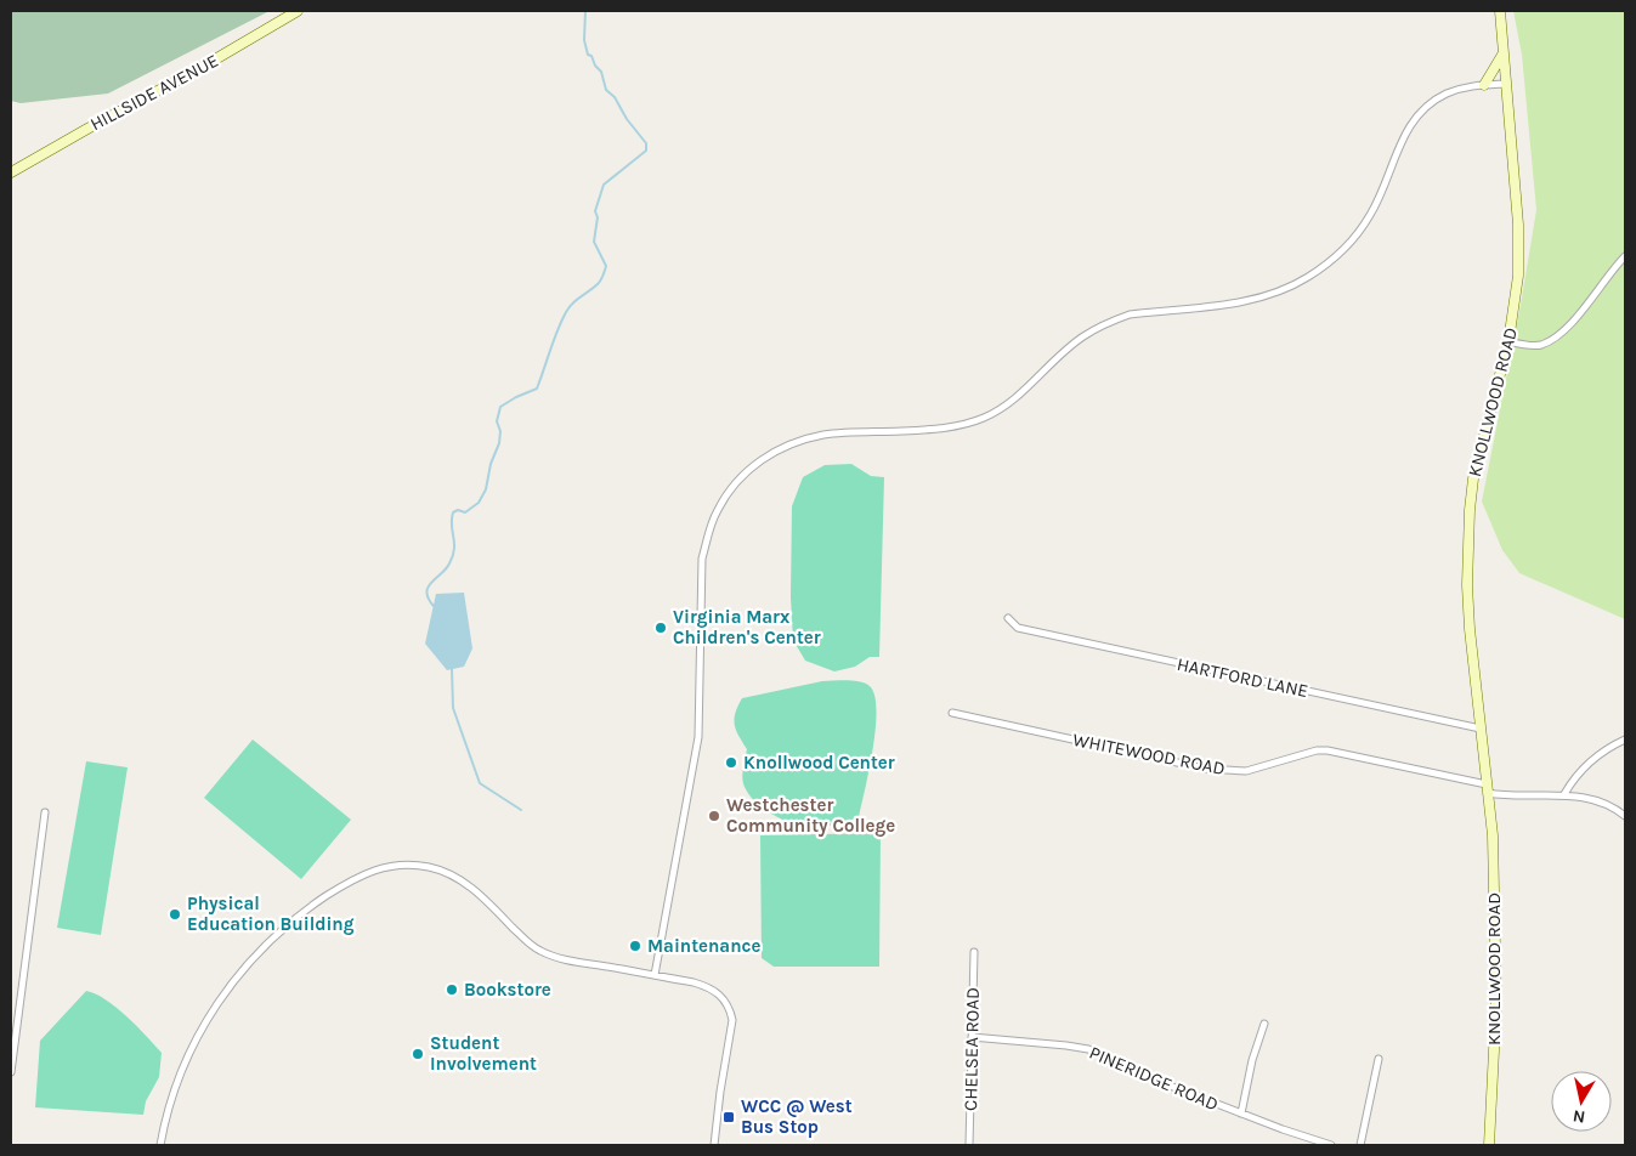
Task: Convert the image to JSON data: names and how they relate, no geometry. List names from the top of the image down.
{
  "streets": {
    "main road": ["HILLSIDE AVENUE", "KNOLLWOOD ROAD"],
    "street": [
      "HARTFORD LANE",
      "WHITEWOOD ROAD",
      "CHELSEA ROAD",
      "PINERIDGE ROAD"
    ]
  },
  "crossings": [
    ["KNOLLWOOD ROAD", "HARTFORD LANE"],
    ["KNOLLWOOD ROAD", "WHITEWOOD ROAD"],
    ["CHELSEA ROAD", "PINERIDGE ROAD"]
  ],
  "places": {
    "other": [
      "Virginia Marx Children's Center",
      "Knollwood Center",
      "Westchester Community College",
      "Physical Education Building",
      "Maintenance",
      "Bookstore",
      "Student Involvement"
    ],
    "transit": ["WCC @ West Bus Stop"]
  },
  "north": "bottom"
}
